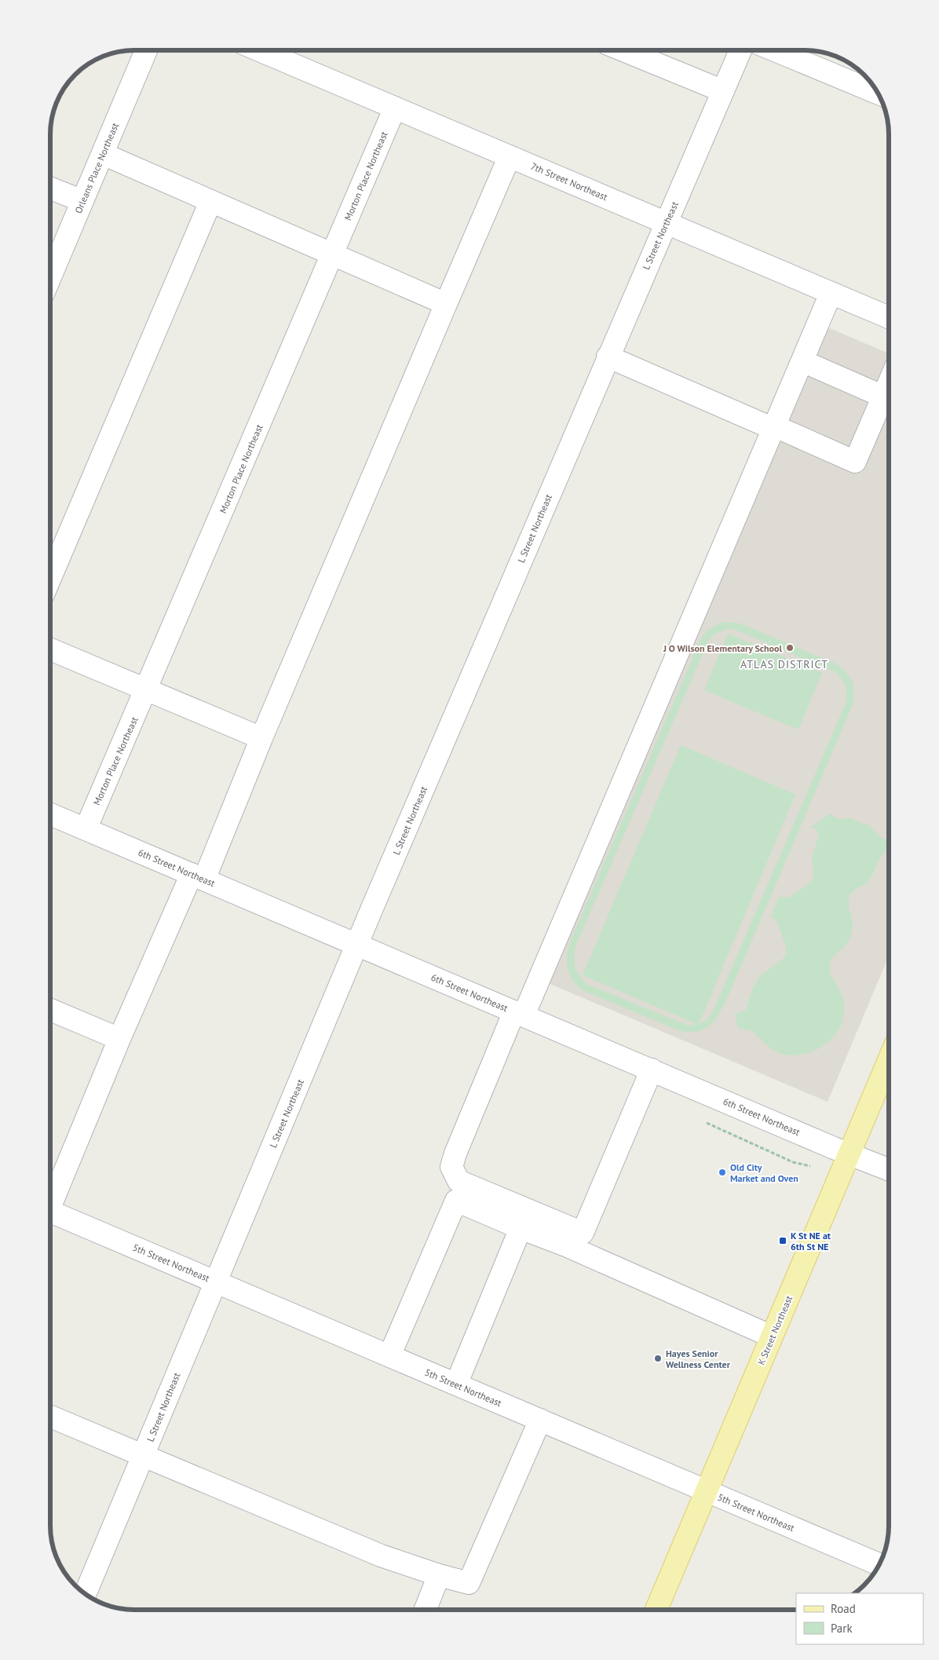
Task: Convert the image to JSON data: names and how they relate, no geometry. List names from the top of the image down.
{
  "streets": {
    "main road": ["K Street Northeast"],
    "street": [
      "Orleans Place Northeast",
      "Morton Place Northeast",
      "7th Street Northeast",
      "L Street Northeast",
      "6th Street Northeast",
      "5th Street Northeast"
    ]
  },
  "crossings": [
    ["Morton Place Northeast", "7th Street Northeast"],
    ["Morton Place Northeast", "6th Street Northeast"],
    ["7th Street Northeast", "L Street Northeast"],
    ["L Street Northeast", "6th Street Northeast"],
    ["L Street Northeast", "5th Street Northeast"],
    ["6th Street Northeast", "K Street Northeast"],
    ["5th Street Northeast", "K Street Northeast"]
  ],
  "districts": ["ATLAS DISTRICT"],
  "places": {
    "other": ["J O Wilson Elementary School", "Old City Market and Oven", "Hayes Senior Wellness Center"],
    "transit": ["K St NE at 6th St NE"]
  },
  "legend": ["Road", "Park"]
}
